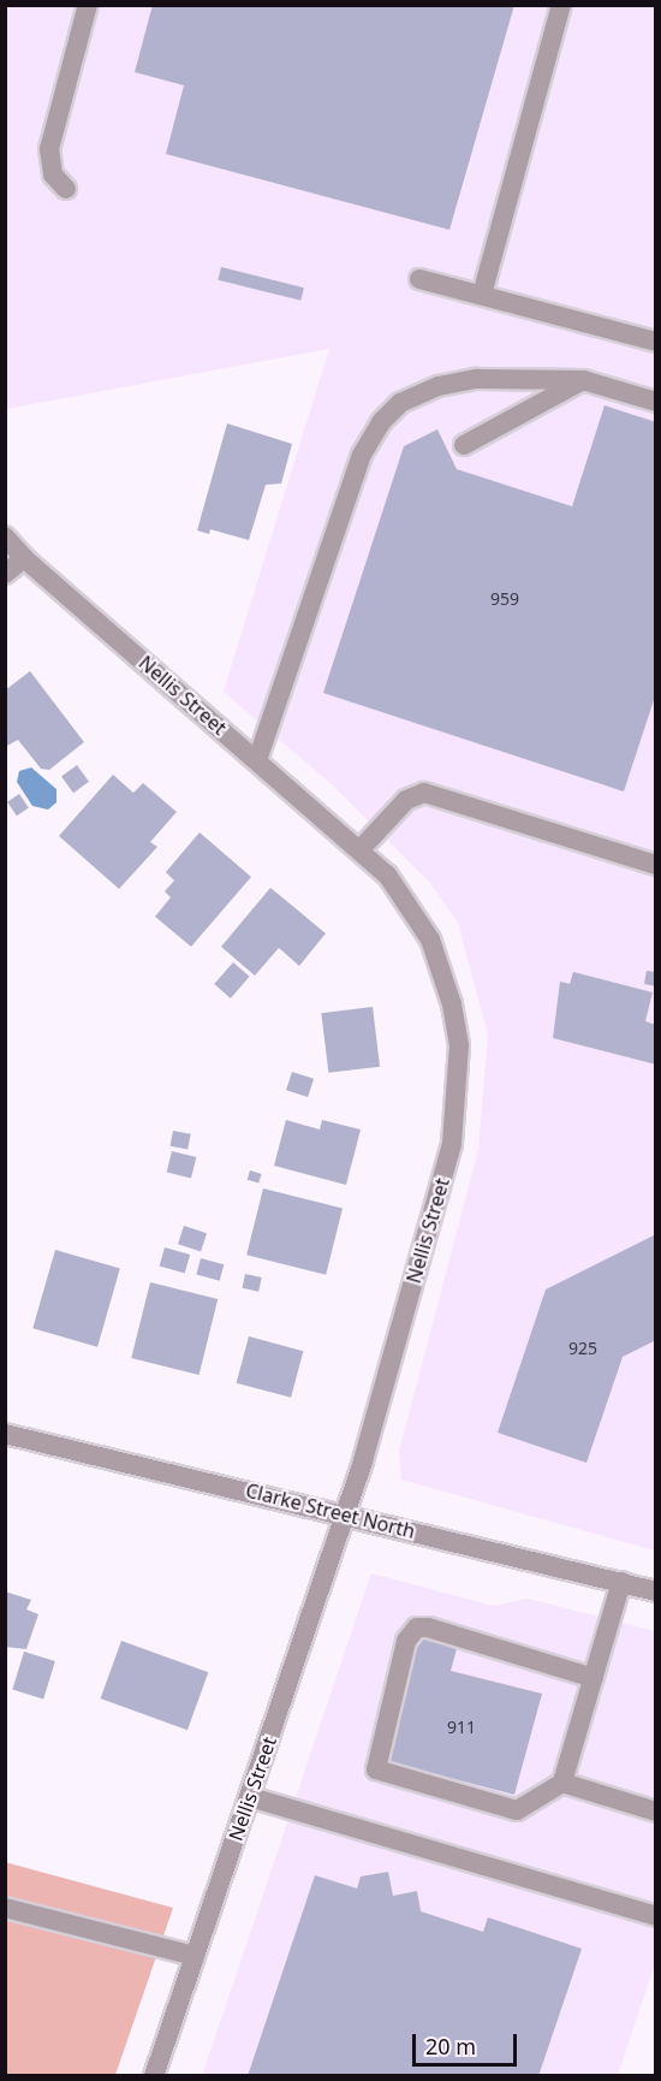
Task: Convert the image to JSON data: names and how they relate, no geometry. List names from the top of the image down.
{
  "streets": {
    "street": ["Nellis Street", "Clarke Street North"]
  },
  "crossings": [
    ["Nellis Street", "Clarke Street North"]
  ],
  "house_numbers": ["959", "925", "911"],
  "scale_bar": "20 m"
}
